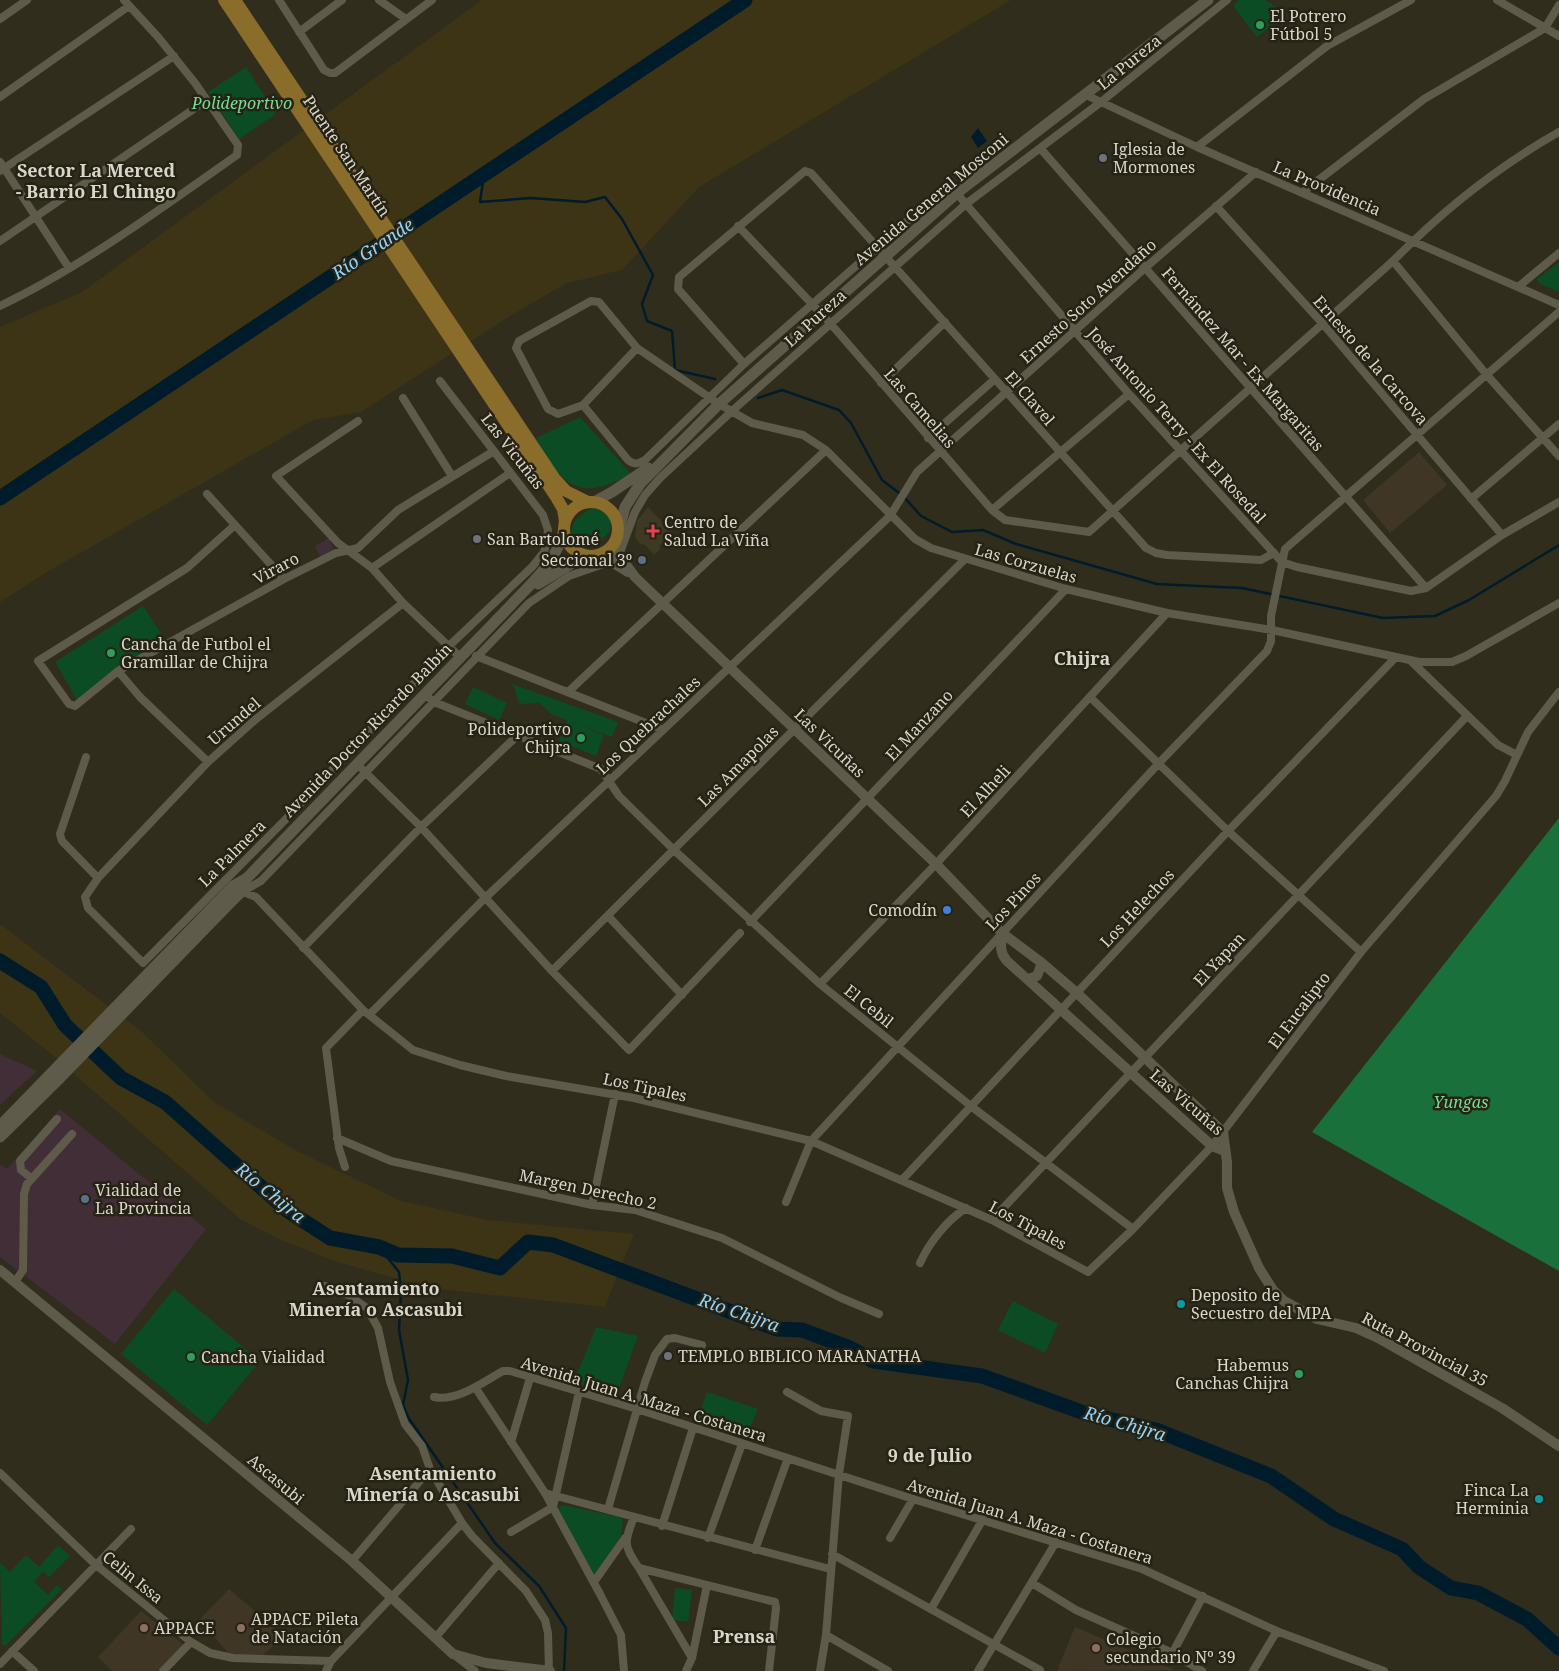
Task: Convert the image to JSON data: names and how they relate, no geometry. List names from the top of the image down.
{
  "streets": {
    "main road": ["Puente San Martín", "Avenida General Mosconi", "Avenida Doctor Ricardo Balbín"],
    "street": [
      "La Pureza",
      "La Providencia",
      "Ernesto Soto Avendaño",
      "Fernández Mar - Ex Margaritas",
      "Ernesto de la Carcova",
      "El Clavel",
      "Las Camelias",
      "José Antonio Terry - Ex El Rosedal",
      "Las Vicuñas",
      "Las Corzuelas",
      "Viraro",
      "Urundel",
      "Los Quebrachales",
      "El Manzano",
      "Las Amapolas",
      "El Alheli",
      "La Palmera",
      "Los Pinos",
      "Los Helechos",
      "El Yapan",
      "El Cebil",
      "El Eucalipto",
      "Los Tipales",
      "Margen Derecho 2",
      "Ruta Provincial 35",
      "Avenida Juan A. Maza - Costanera",
      "Ascasubi",
      "Celin Issa"
    ]
  },
  "crossings": [
    ["La Pureza", "La Providencia"],
    ["La Pureza", "Fernández Mar - Ex Margaritas"],
    ["La Pureza", "El Clavel"],
    ["La Pureza", "Las Camelias"],
    ["La Pureza", "José Antonio Terry - Ex El Rosedal"],
    ["La Pureza", "Las Vicuñas"],
    ["La Pureza", "Las Corzuelas"],
    ["La Providencia", "Avenida General Mosconi"],
    ["La Providencia", "Ernesto Soto Avendaño"],
    ["La Providencia", "Las Camelias"],
    ["Avenida General Mosconi", "El Clavel"],
    ["Avenida General Mosconi", "Las Camelias"],
    ["Avenida General Mosconi", "José Antonio Terry - Ex El Rosedal"],
    ["Avenida General Mosconi", "Las Corzuelas"],
    ["Ernesto Soto Avendaño", "Fernández Mar - Ex Margaritas"],
    ["Ernesto Soto Avendaño", "Ernesto de la Carcova"],
    ["Ernesto Soto Avendaño", "El Clavel"],
    ["Ernesto Soto Avendaño", "Las Camelias"],
    ["Ernesto Soto Avendaño", "José Antonio Terry - Ex El Rosedal"],
    ["Ernesto Soto Avendaño", "Los Quebrachales"],
    ["Fernández Mar - Ex Margaritas", "Las Camelias"],
    ["Ernesto de la Carcova", "Las Camelias"],
    ["El Clavel", "Las Camelias"],
    ["El Clavel", "José Antonio Terry - Ex El Rosedal"],
    ["Las Camelias", "José Antonio Terry - Ex El Rosedal"],
    ["Las Camelias", "Los Quebrachales"],
    ["Las Vicuñas", "Viraro"],
    ["Las Vicuñas", "Los Quebrachales"],
    ["Las Vicuñas", "El Manzano"],
    ["Las Vicuñas", "Las Amapolas"],
    ["Las Vicuñas", "El Alheli"],
    ["Las Vicuñas", "La Palmera"],
    ["Las Vicuñas", "Los Pinos"],
    ["Las Vicuñas", "Los Helechos"],
    ["Las Vicuñas", "El Yapan"],
    ["Las Vicuñas", "El Eucalipto"],
    ["Las Vicuñas", "Ruta Provincial 35"],
    ["Las Corzuelas", "Los Quebrachales"],
    ["Las Corzuelas", "El Manzano"],
    ["Las Corzuelas", "Las Amapolas"],
    ["Las Corzuelas", "El Alheli"],
    ["Las Corzuelas", "Los Pinos"],
    ["Las Corzuelas", "Los Helechos"],
    ["Urundel", "Avenida Doctor Ricardo Balbín"],
    ["Urundel", "La Palmera"],
    ["Los Quebrachales", "El Cebil"],
    ["Los Quebrachales", "Los Tipales"],
    ["Los Quebrachales", "Margen Derecho 2"],
    ["El Manzano", "El Cebil"],
    ["Avenida Doctor Ricardo Balbín", "La Palmera"],
    ["Avenida Doctor Ricardo Balbín", "El Cebil"],
    ["Avenida Doctor Ricardo Balbín", "Los Tipales"],
    ["Las Amapolas", "El Cebil"],
    ["El Alheli", "El Cebil"],
    ["Los Pinos", "El Cebil"],
    ["Los Pinos", "Los Tipales"],
    ["Los Helechos", "El Cebil"],
    ["Los Helechos", "Los Tipales"],
    ["El Yapan", "El Cebil"],
    ["El Yapan", "Los Tipales"],
    ["El Cebil", "El Eucalipto"],
    ["El Eucalipto", "Los Tipales"]
  ],
  "districts": [
    "Sector La Merced - Barrio El Chingo",
    "Chijra",
    "Asentamiento Minería o Ascasubi",
    "9 de Julio",
    "Asentamiento Minería o Ascasubi",
    "Prensa"
  ],
  "water": ["Río Grande", "Río Chijra"],
  "parks": ["Polideportivo", "Yungas"],
  "places": {
    "other": [
      "El Potrero Fútbol 5",
      "Iglesia de Mormones",
      "San Bartolomé",
      "Seccional 3º",
      "Cancha de Futbol el Gramillar de Chijra",
      "Polideportivo Chijra",
      "Comodín",
      "Vialidad de La Provincia",
      "Deposito de Secuestro del MPA",
      "TEMPLO BIBLICO MARANATHA",
      "Cancha Vialidad",
      "Habemus Canchas Chijra",
      "Finca La Herminia",
      "APPACE",
      "APPACE Pileta de Natación",
      "Colegio secundario Nº 39"
    ],
    "health": ["Centro de Salud La Viña"]
  }
}
